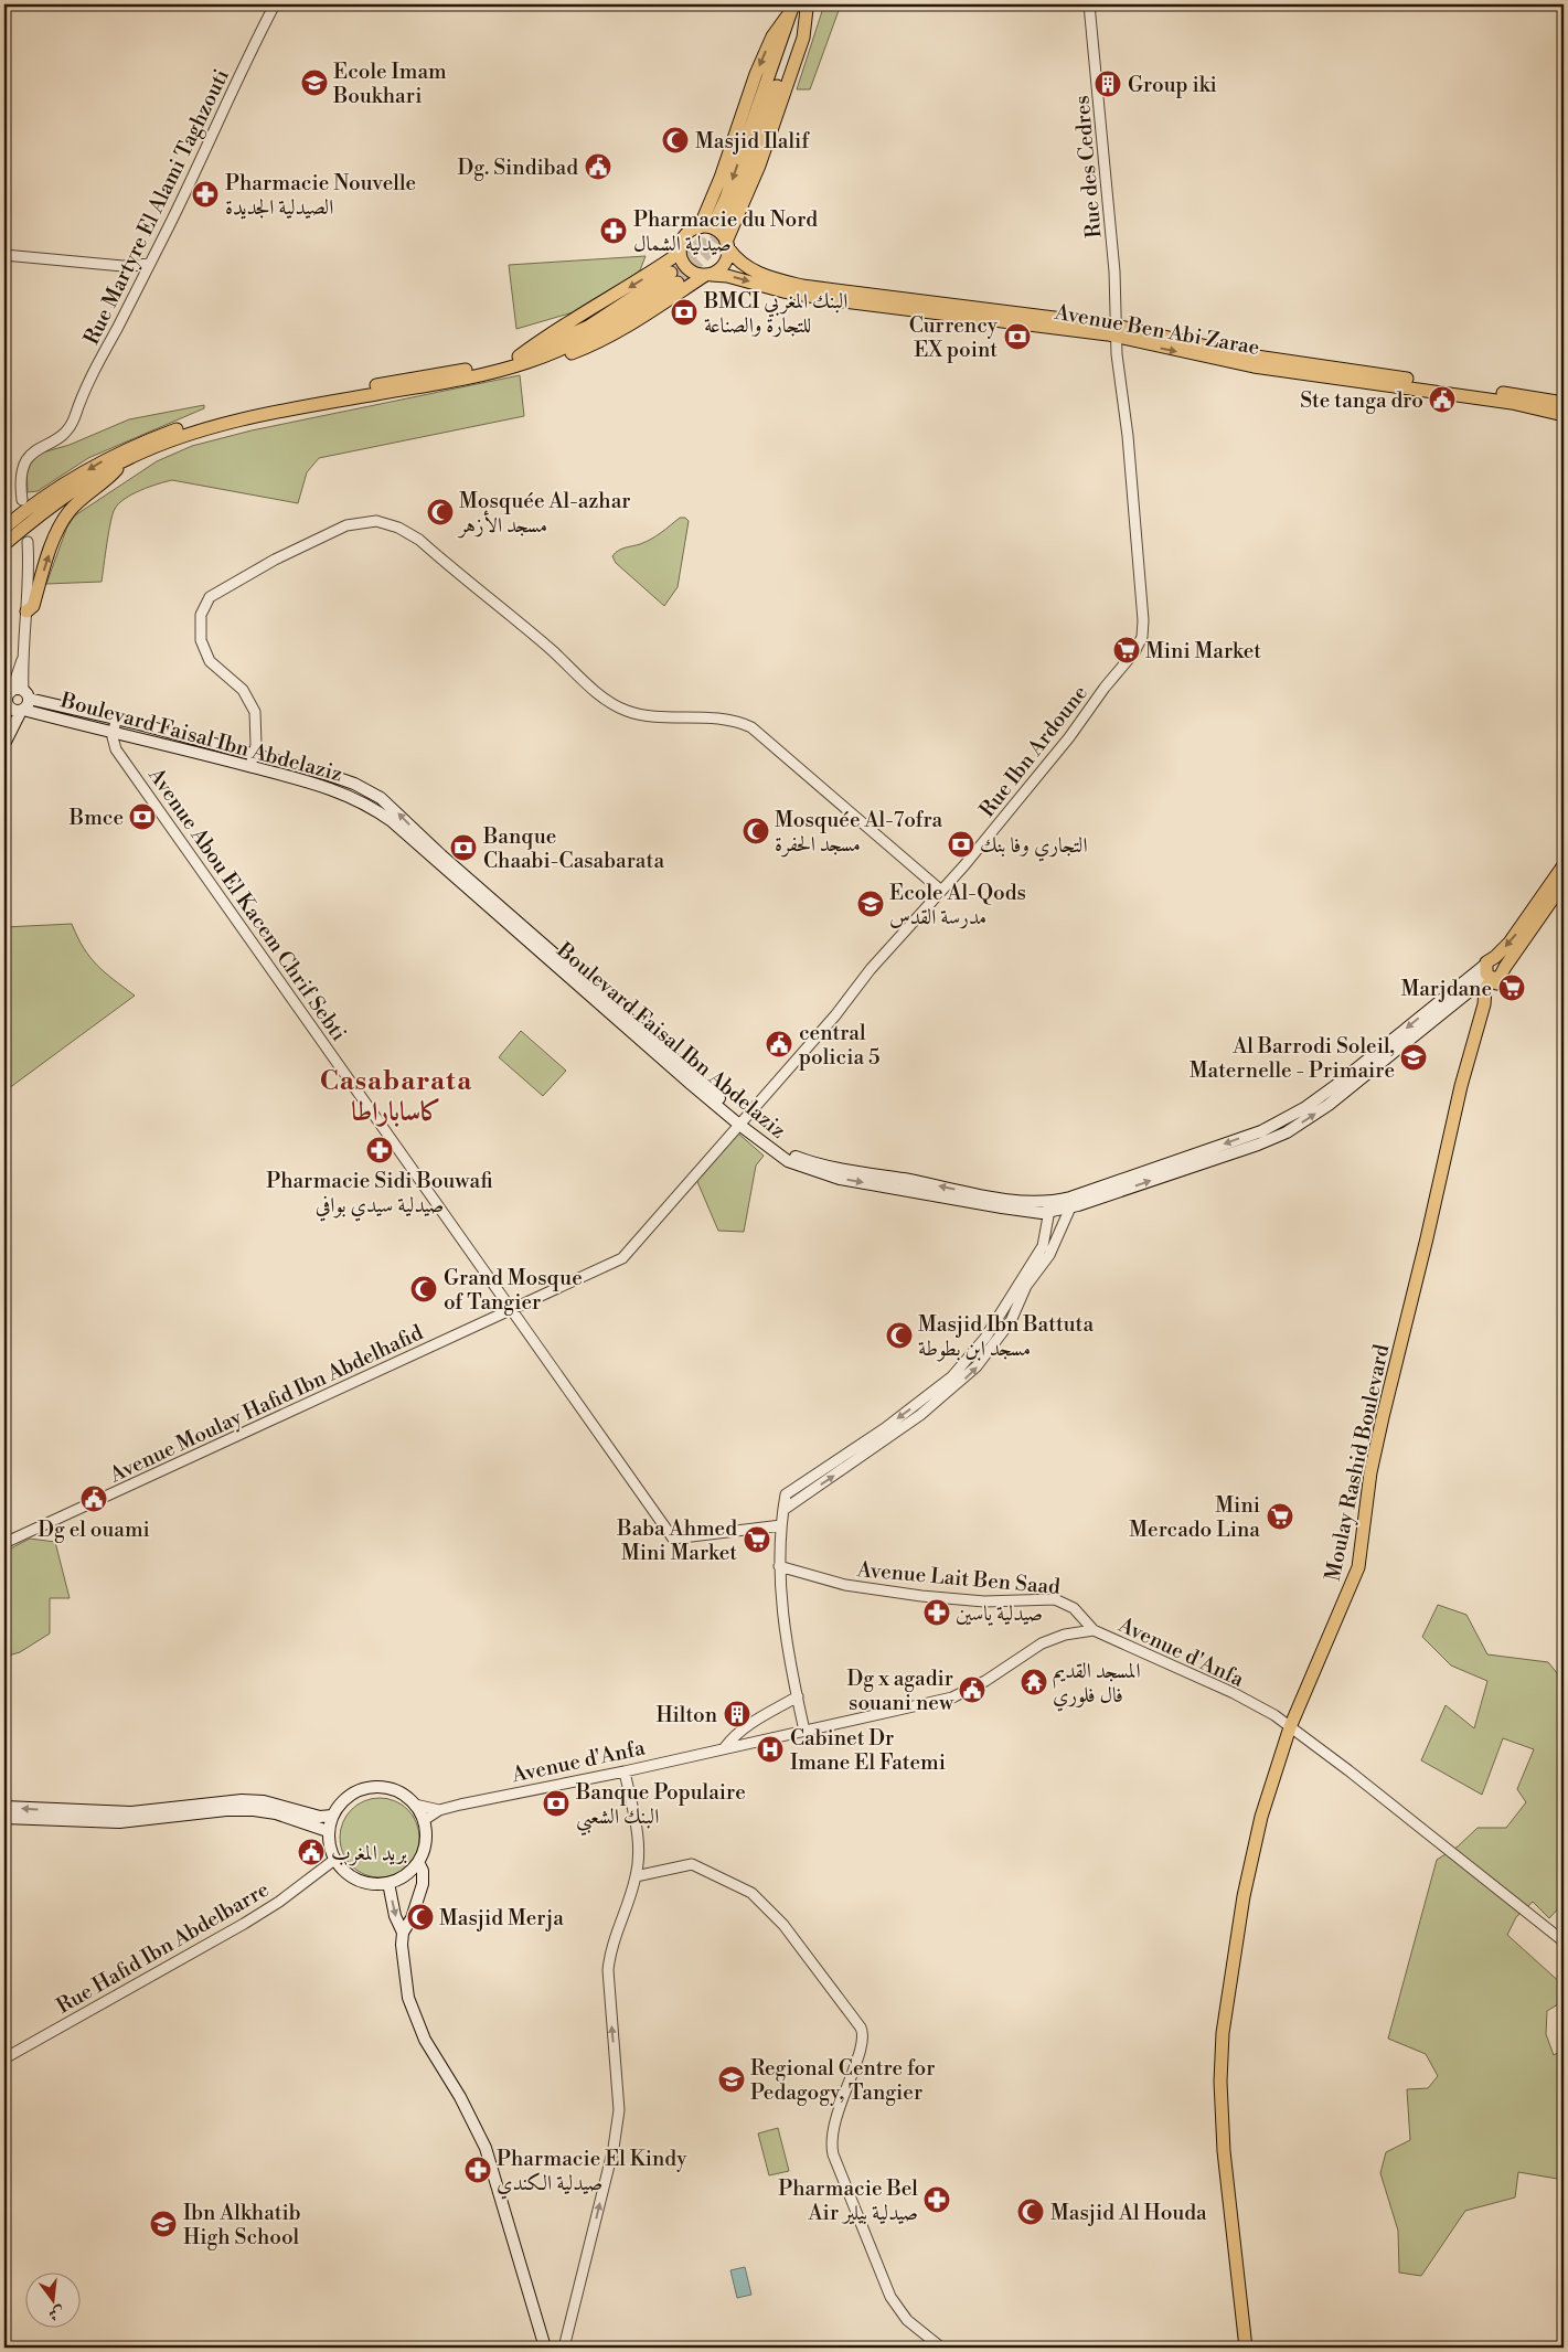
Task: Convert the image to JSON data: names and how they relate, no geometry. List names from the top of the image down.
{
  "streets": {
    "main road": ["Avenue Ben Abi Zarae", "Boulevard Faisal Ibn Abdelaziz", "Moulay Rashid Boulevard"],
    "street": [
      "Rue des Cedres",
      "Rue Martyre El Alami Taghzouti",
      "Rue Ibn Ardoune",
      "Avenue Abou El Kacem Chrif Sebti",
      "Avenue Moulay Hafid Ibn Abdelhafid",
      "Avenue Lait Ben Saad",
      "Avenue d'Anfa",
      "Rue Hafid Ibn Abdelbarre"
    ]
  },
  "crossings": [
    ["Rue des Cedres", "Avenue Ben Abi Zarae"],
    ["Rue des Cedres", "Rue Ibn Ardoune"],
    ["Avenue Ben Abi Zarae", "Rue Ibn Ardoune"],
    ["Boulevard Faisal Ibn Abdelaziz", "Rue Ibn Ardoune"],
    ["Boulevard Faisal Ibn Abdelaziz", "Avenue Abou El Kacem Chrif Sebti"],
    ["Boulevard Faisal Ibn Abdelaziz", "Avenue Moulay Hafid Ibn Abdelhafid"],
    ["Boulevard Faisal Ibn Abdelaziz", "Moulay Rashid Boulevard"],
    ["Rue Ibn Ardoune", "Avenue Moulay Hafid Ibn Abdelhafid"],
    ["Avenue Abou El Kacem Chrif Sebti", "Avenue Moulay Hafid Ibn Abdelhafid"],
    ["Moulay Rashid Boulevard", "Avenue d'Anfa"],
    ["Avenue Lait Ben Saad", "Avenue d'Anfa"],
    ["Avenue d'Anfa", "Rue Hafid Ibn Abdelbarre"]
  ],
  "districts": ["Casabarata كاساباراطا"],
  "places": {
    "school or university": [
      "Ecole Imam Boukhari",
      "Ecole Al-Qods مدرسة القدس",
      "Al Barrodi Soleil, Maternelle - Primaire",
      "Regional Centre for Pedagogy, Tangier",
      "Ibn Alkhatib High School"
    ],
    "building": ["Group iki", "Hilton"],
    "mosque": [
      "Masjid Ilalif",
      "Mosquée Al-azhar مسجد الأزهر",
      "Mosquée Al-7ofra مسجد الحفرة",
      "Grand Mosque of Tangier",
      "Masjid Ibn Battuta مسجد ابن بطوطة",
      "Masjid Merja",
      "Masjid Al Houda"
    ],
    "public building": [
      "Dg. Sindibad",
      "Ste tanga dro",
      "central policia 5",
      "Dg el ouami",
      "Dg x agadir souani new",
      "بريد المغرب"
    ],
    "pharmacy": [
      "Pharmacie Nouvelle الصيدلية الجديدة",
      "Pharmacie du Nord صيدلية الشمال",
      "Pharmacie Sidi Bouwafi صيدلية سيدي بوافي",
      "صيدلية ياسين",
      "Pharmacie El Kindy صيدلية الكندي",
      "Pharmacie Bel Air صيدلية بيلير"
    ],
    "bank": [
      "BMCI البنك المغربي للتجارة والصناعة",
      "Currency EX point",
      "Bmce",
      "التجاري وفا بنك",
      "Banque Chaabi-Casabarata",
      "Banque Populaire البنك الشعبي"
    ],
    "supermarket": [
      "Mini Market",
      "Marjdane",
      "Mini Mercado Lina",
      "Baba Ahmed Mini Market"
    ],
    "temple": ["المسجد القديم فال فلوري"],
    "hospital": ["Cabinet Dr Imane El Fatemi"]
  },
  "north": "bottom"
}
